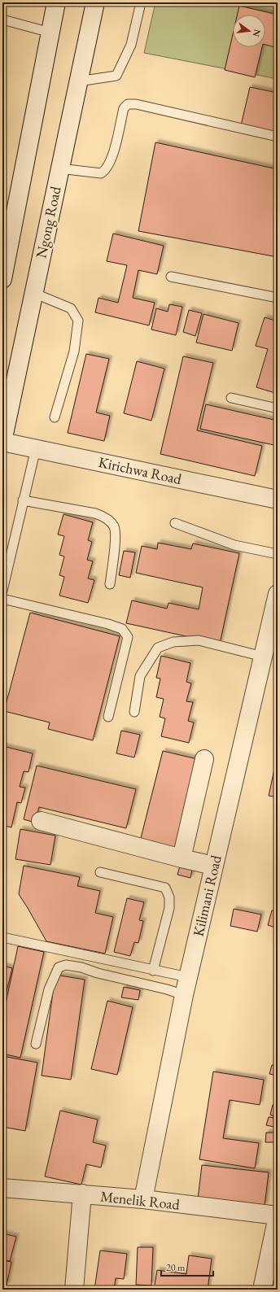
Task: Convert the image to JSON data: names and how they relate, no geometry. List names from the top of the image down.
{
  "streets": {
    "street": [
      "Ngong Road",
      "Kirichwa Road",
      "Kilimani Road",
      "Menelik Road"
    ]
  },
  "crossings": [
    ["Ngong Road", "Kirichwa Road"],
    ["Kilimani Road", "Menelik Road"]
  ],
  "scale_bar": "20 m",
  "north": "right"
}
